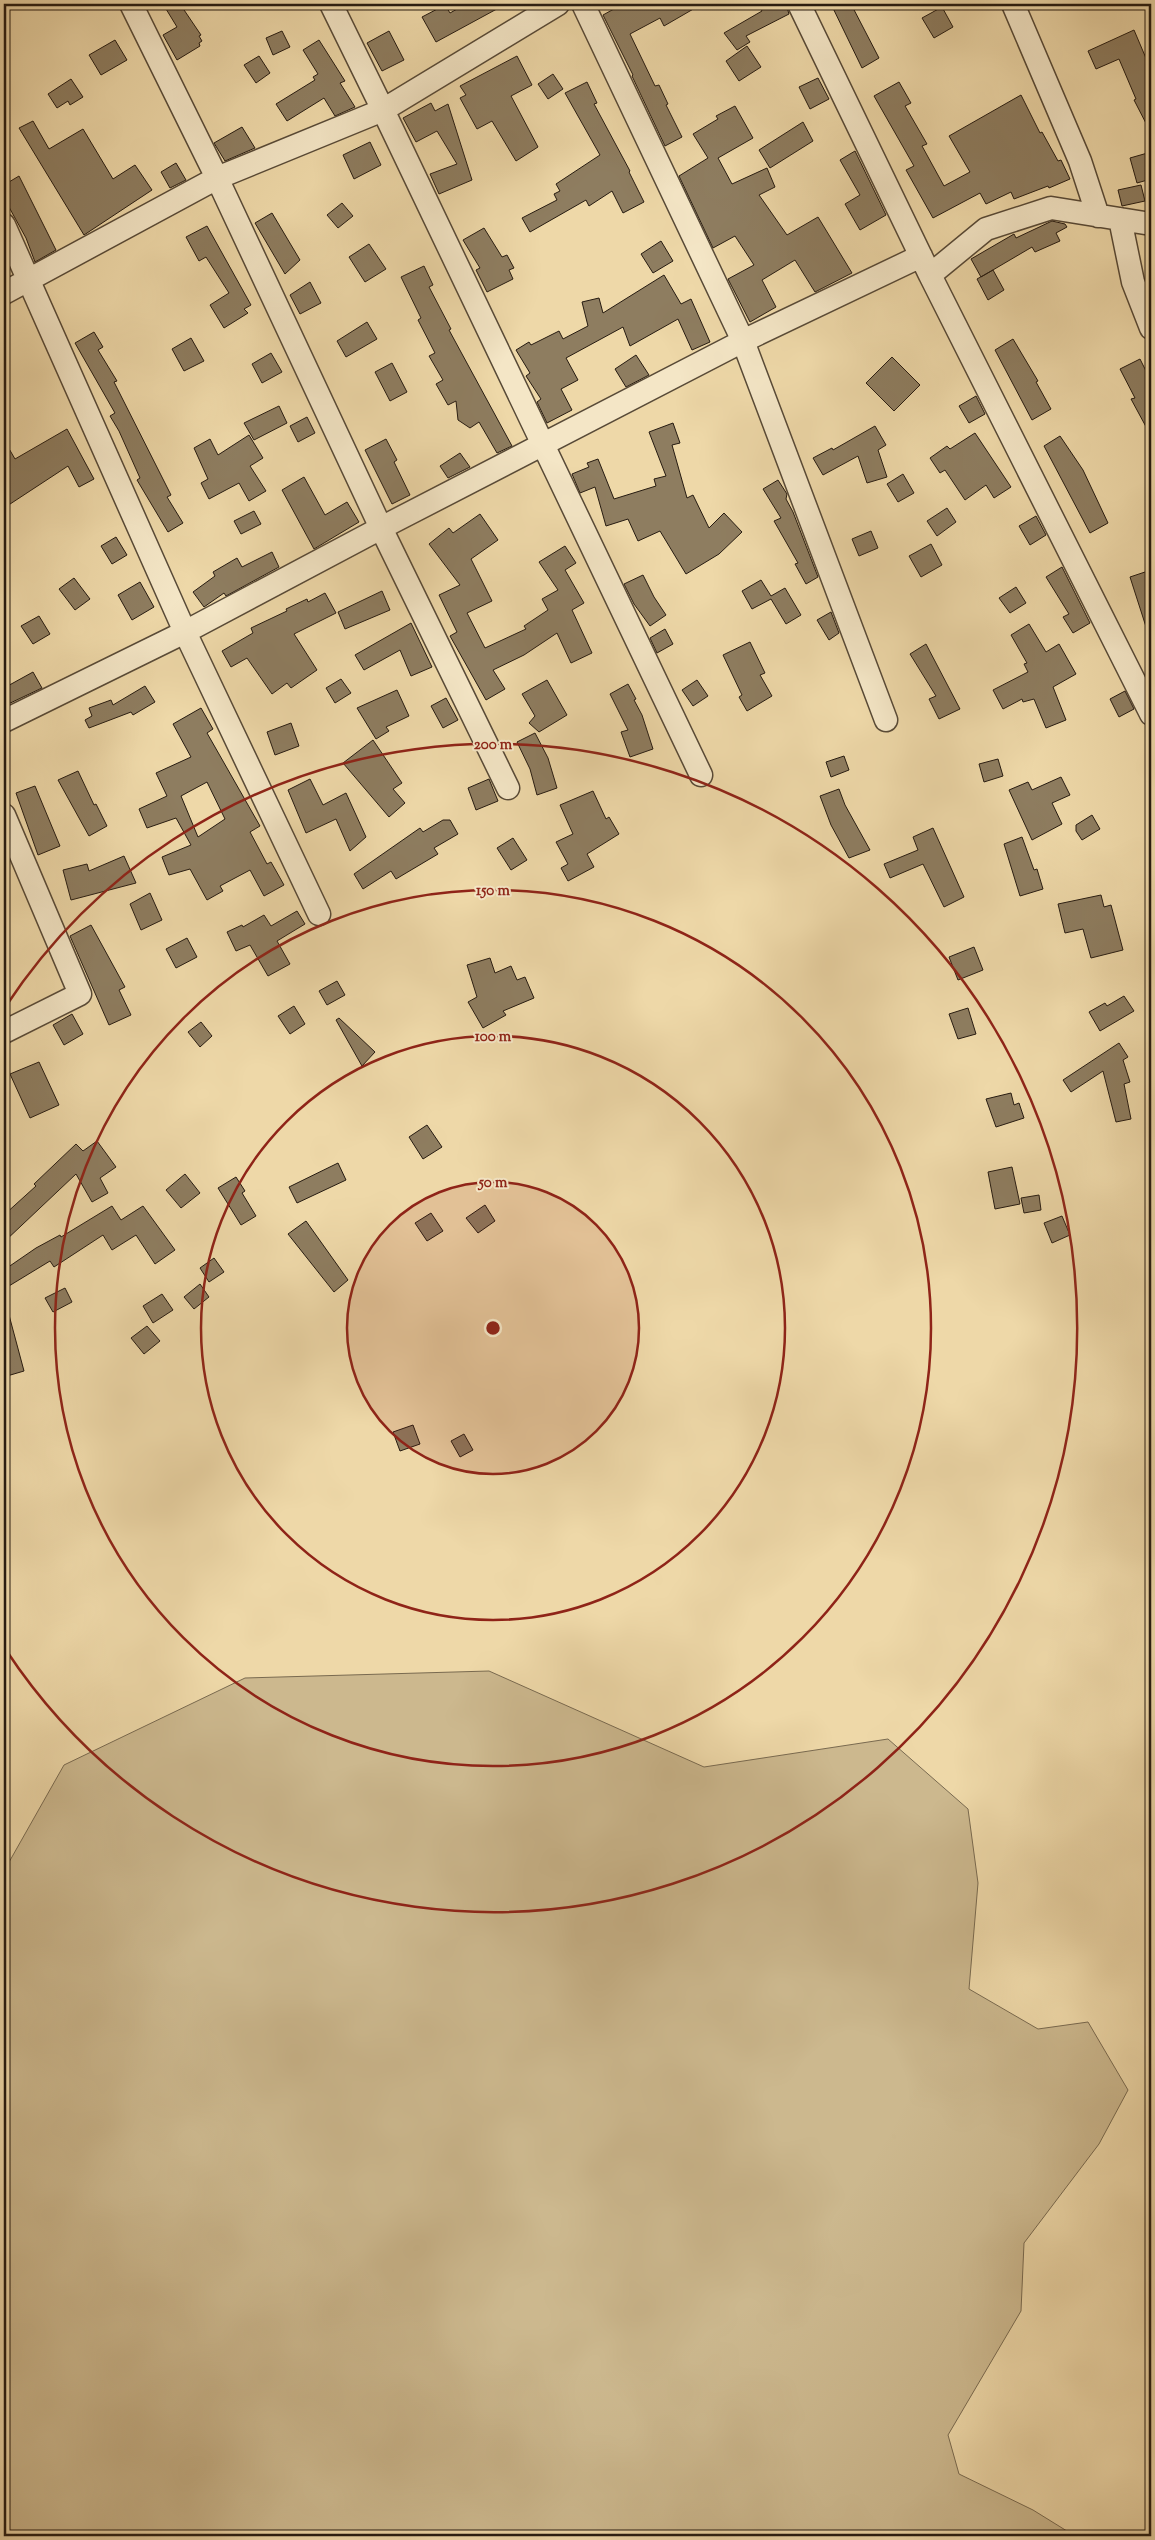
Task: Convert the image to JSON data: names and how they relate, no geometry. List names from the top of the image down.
{
  "rings": [
    "200 m",
    "150 m",
    "100 m",
    "50 m"
  ]
}
